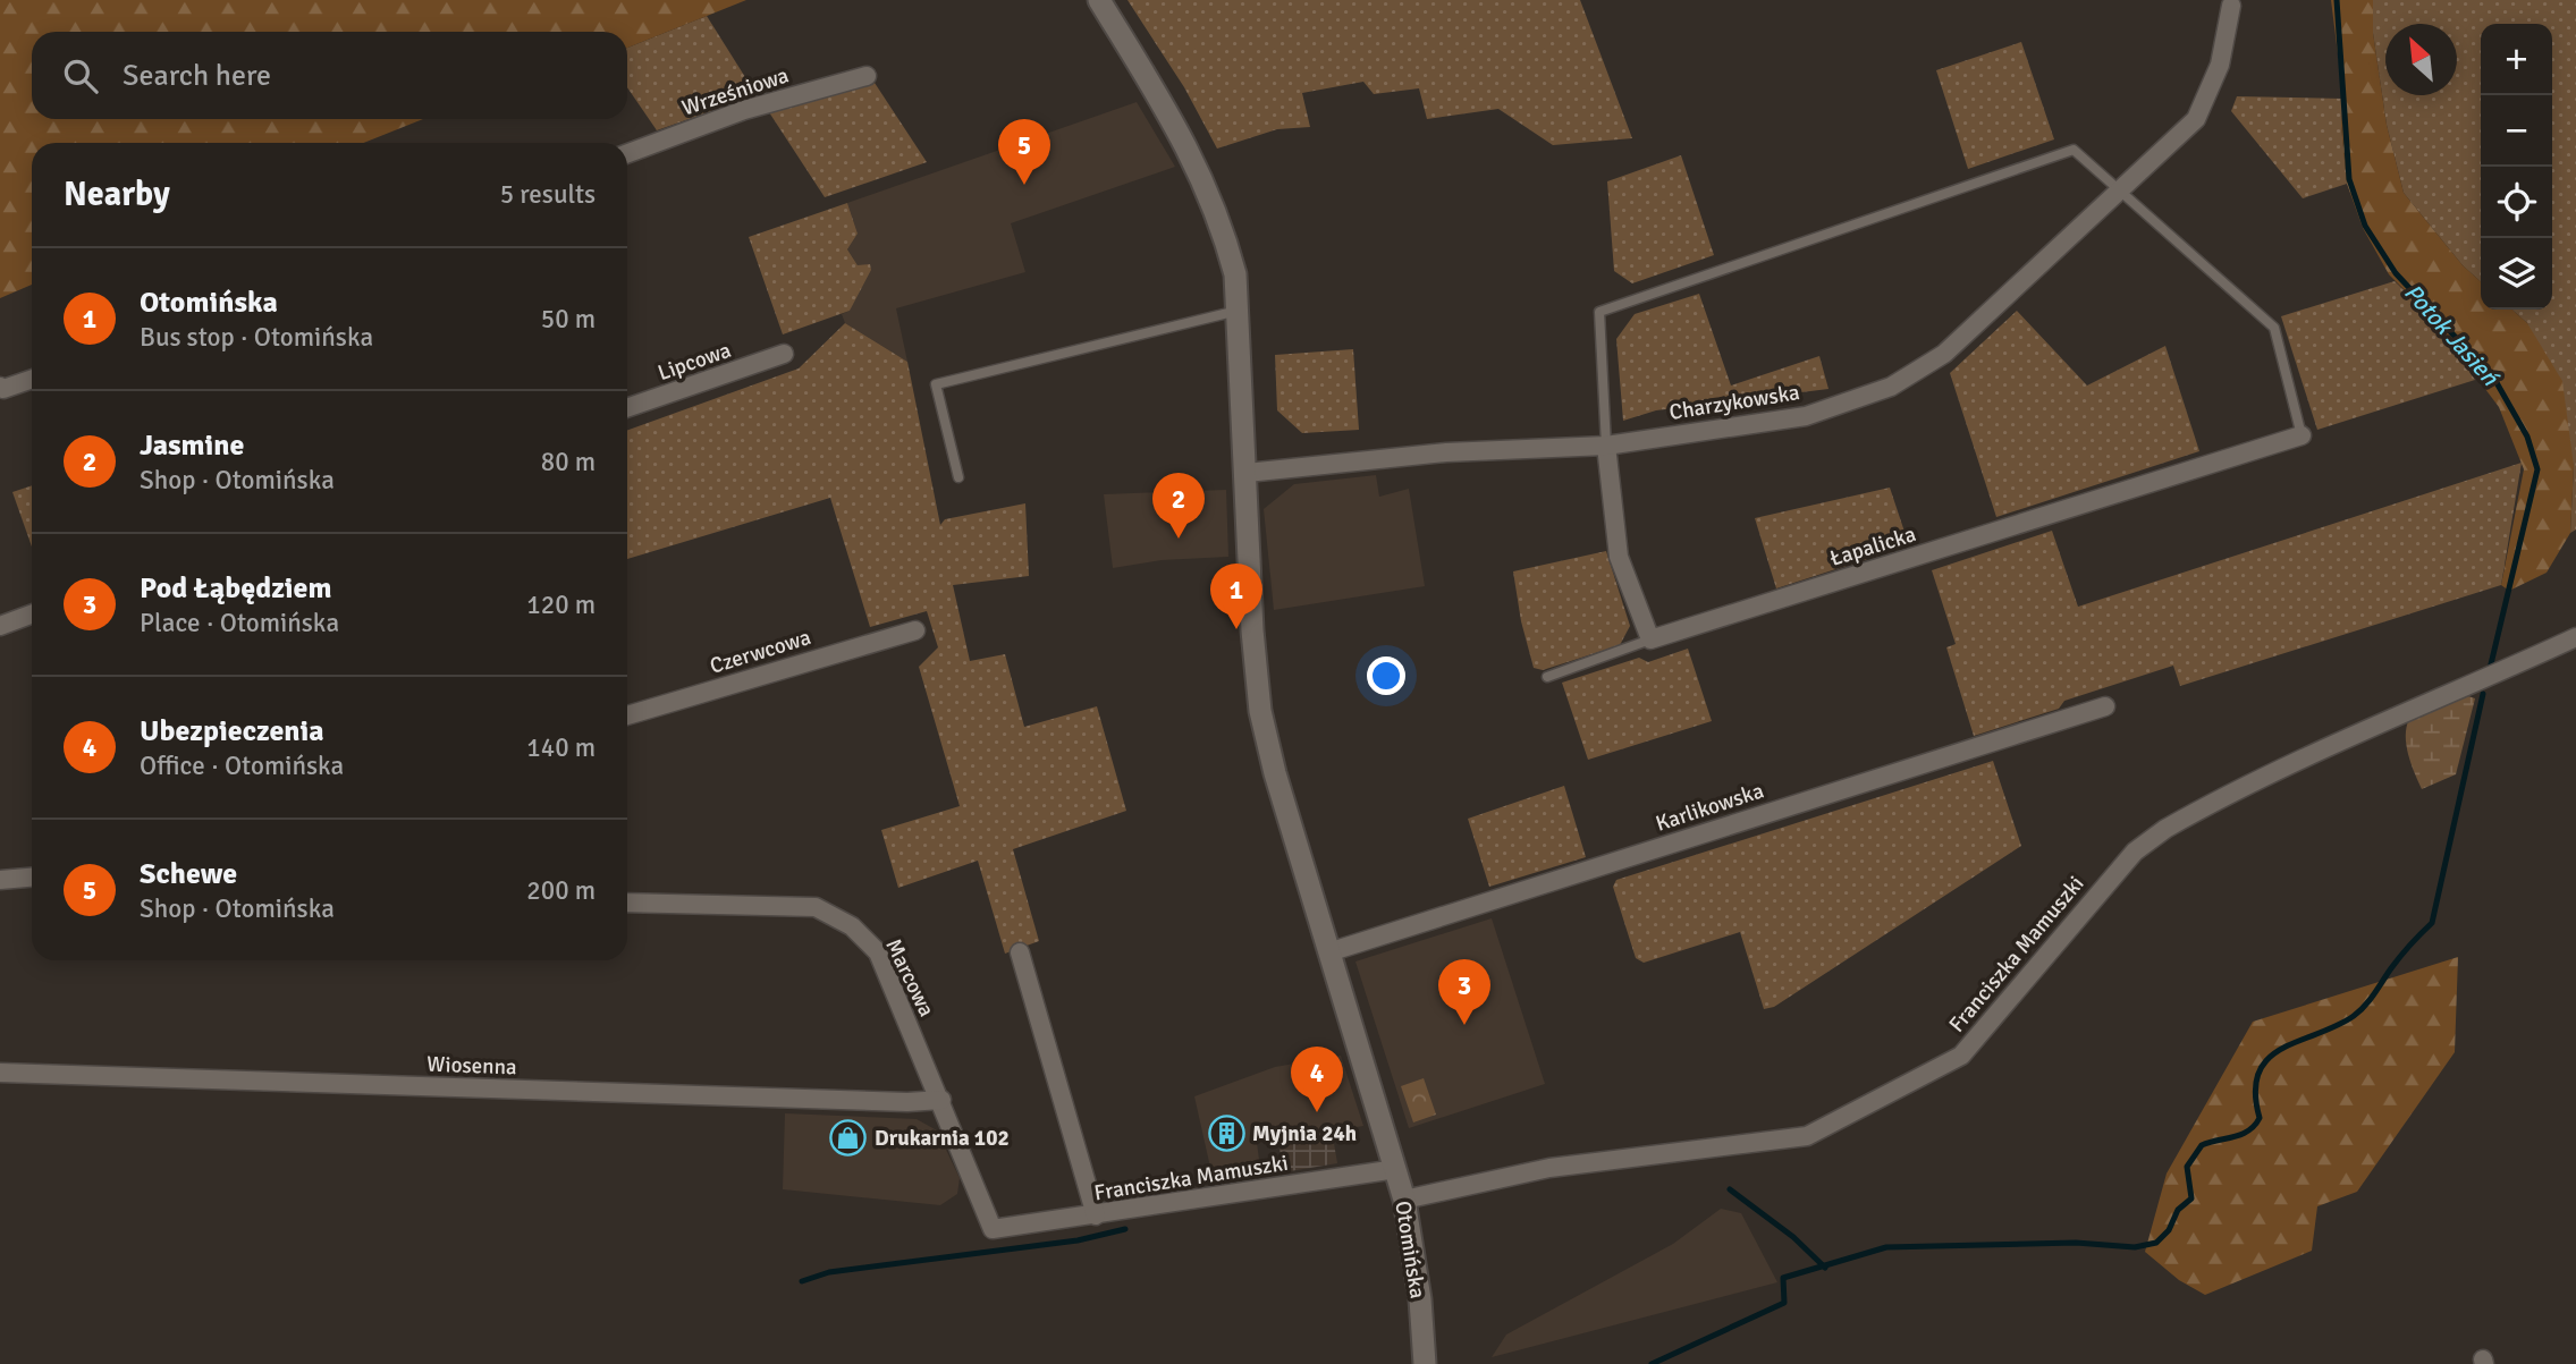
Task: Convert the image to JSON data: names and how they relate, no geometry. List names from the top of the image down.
{
  "streets": {
    "street": [
      "Wrześniowa",
      "Lipcowa",
      "Charzykowska",
      "Łapalicka",
      "Czerwcowa",
      "Karlikowska",
      "Franciszka Mamuszki",
      "Marcowa",
      "Wiosenna",
      "Otomińska"
    ]
  },
  "crossings": [
    ["Charzykowska", "Otomińska"],
    ["Karlikowska", "Otomińska"],
    ["Franciszka Mamuszki", "Marcowa"],
    ["Franciszka Mamuszki", "Otomińska"],
    ["Marcowa", "Wiosenna"]
  ],
  "water": ["Potok Jasień"],
  "places": {
    "building": ["Myjnia 24h"],
    "shop": ["Drukarnia 102"]
  },
  "north": "top left",
  "page": {
    "map_buttons": ["+", "−"],
    "search": "Search here",
    "pins": [
      "5",
      "2",
      "1",
      "3",
      "4"
    ],
    "heading": ["Nearby", "5 results"],
    "list": [
      {
        "mark": "1",
        "name": "Otomińska",
        "note": "Bus stop · Otomińska",
        "value": "50 m"
      },
      {
        "mark": "2",
        "name": "Jasmine",
        "note": "Shop · Otomińska",
        "value": "80 m"
      },
      {
        "mark": "3",
        "name": "Pod Łąbędziem",
        "note": "Place · Otomińska",
        "value": "120 m"
      },
      {
        "mark": "4",
        "name": "Ubezpieczenia",
        "note": "Office · Otomińska",
        "value": "140 m"
      },
      {
        "mark": "5",
        "name": "Schewe",
        "note": "Shop · Otomińska",
        "value": "200 m"
      }
    ]
  }
}
